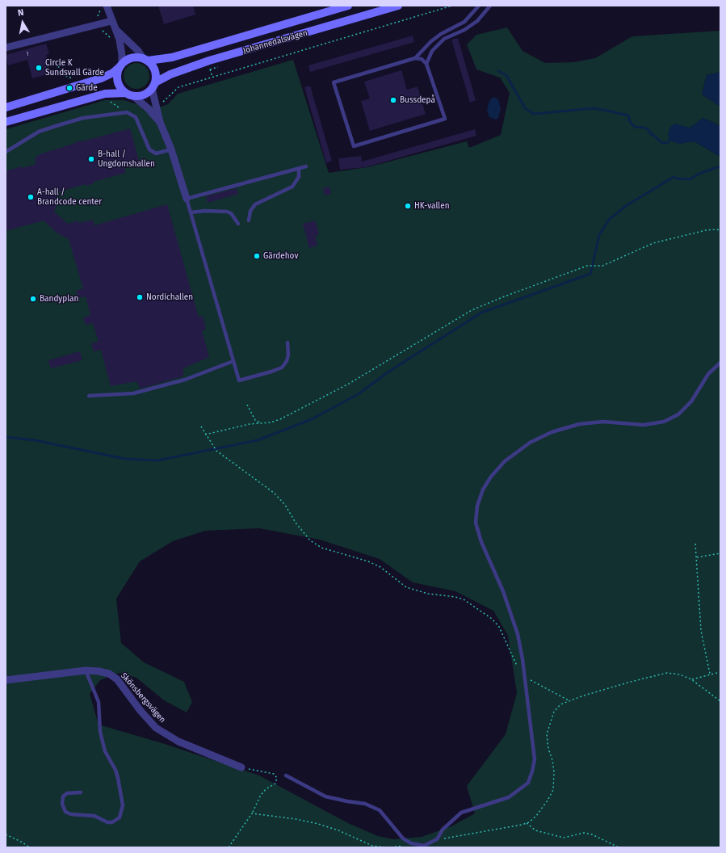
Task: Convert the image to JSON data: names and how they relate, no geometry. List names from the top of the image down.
{
  "streets": {
    "main road": ["Johannedalsvägen"],
    "street": ["Skönsbergsvägen"]
  },
  "places": [
    "Circle K Sundsvall Gärde",
    "Gärde",
    "Bussdepå",
    "B-hall / Ungdomshallen",
    "A-hall / Brandcode center",
    "HK-vallen",
    "Gärdehov",
    "Nordichallen",
    "Bandyplan"
  ],
  "house_numbers": ["1"],
  "north": "top"
}
